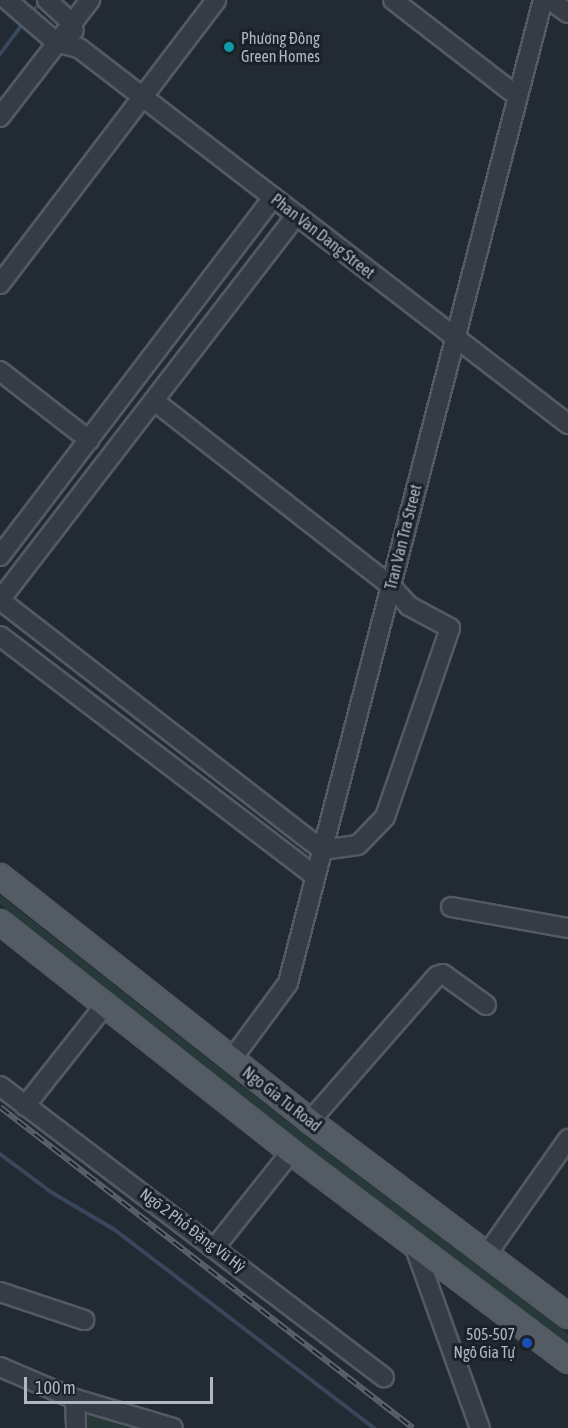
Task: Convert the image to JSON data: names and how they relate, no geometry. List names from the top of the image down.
{
  "streets": {
    "main road": ["Ngo Gia Tu Road"],
    "street": ["Phan Van Dang Street", "Tran Van Tra Street", "Ngõ 2 Phố Đặng Vũ Hỷ"]
  },
  "crossings": [
    ["Phan Van Dang Street", "Tran Van Tra Street"],
    ["Tran Van Tra Street", "Ngo Gia Tu Road"]
  ],
  "places": ["Phương Đông Green Homes", "505-507 Ngô Gia Tự"],
  "scale_bar": "100 m"
}
